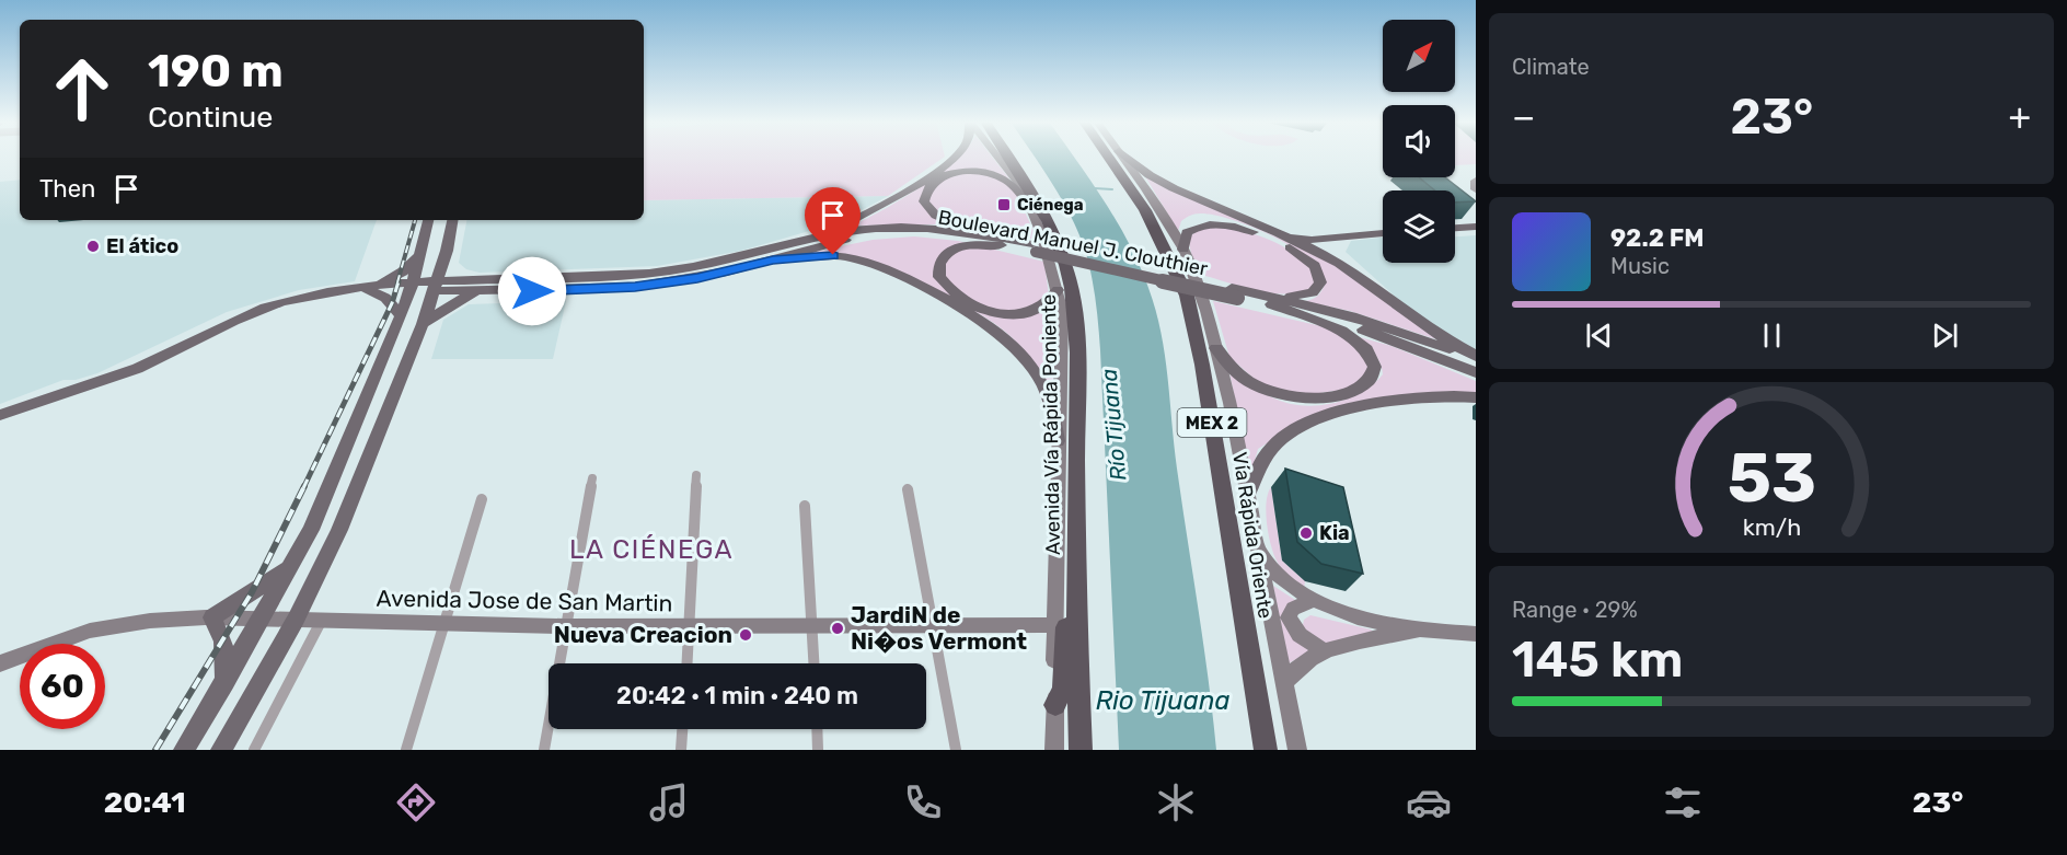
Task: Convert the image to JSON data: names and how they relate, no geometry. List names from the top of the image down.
{
  "streets": {
    "highway": ["MEX 2", "Avenida Vía Rápida Poniente", "Vía Rápida Oriente"],
    "main road": ["Boulevard Manuel J. Clouthier", "Avenida Jose de San Martin"]
  },
  "districts": ["LA CIÉNEGA"],
  "water": ["Río Tijuana", "Rio Tijuana"],
  "places": {
    "transit": ["Ciénega"],
    "other": [
      "El ático",
      "Kia",
      "JardiN de Ni�os Vermont",
      "Nueva Creacion"
    ]
  },
  "north": "top right",
  "page": {
    "tile": [
      "Climate",
      ["Range · 29%", "145 km"]
    ],
    "turn": ["190 m", "Continue"],
    "heat": ["−", "23°", "+"],
    "then": "Then",
    "song": ["92.2 FM", "Music"],
    "limit": "60",
    "trip": "20:42 · 1 min · 240 m",
    "tabs": ["20:41", "23°"],
    "gauge": ["53", "km/h"]
  }
}
